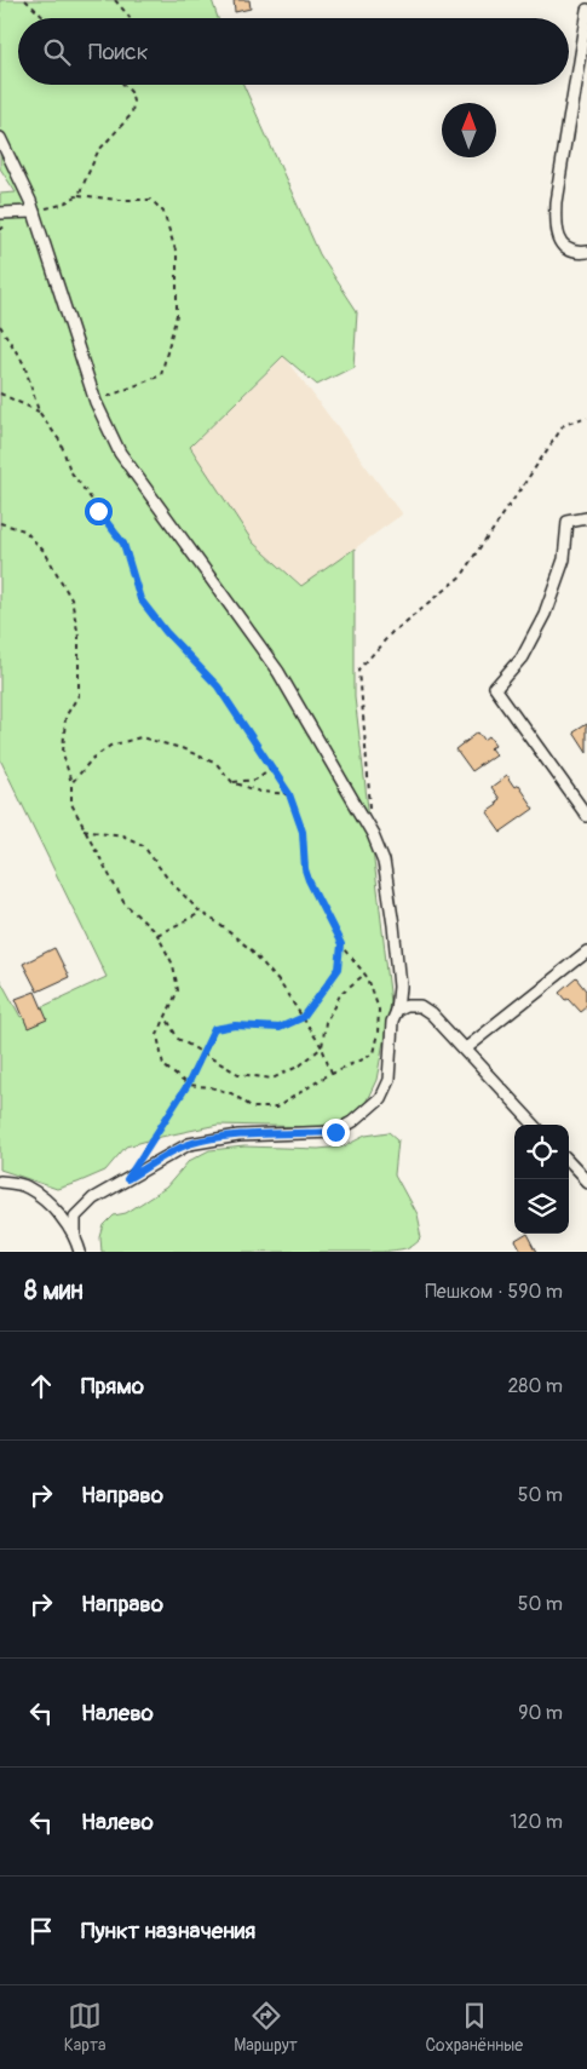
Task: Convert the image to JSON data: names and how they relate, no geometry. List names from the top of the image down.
{
  "north": "top",
  "page": {
    "search": "Поиск",
    "heading": ["8 мин", "Пешком · 590 m"],
    "list": [
      ["Прямо", "280 m"],
      ["Направо", "50 m"],
      ["Направо", "50 m"],
      ["Налево", "90 m"],
      ["Налево", "120 m"],
      "Пункт назначения"
    ],
    "nav": ["Карта", "Маршрут", "Сохранённые"]
  }
}
